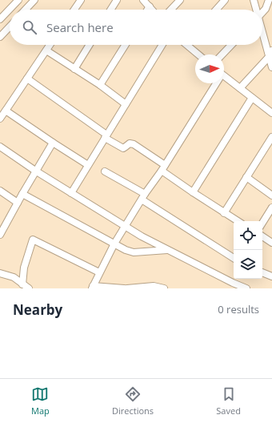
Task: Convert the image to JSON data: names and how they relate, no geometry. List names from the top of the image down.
{
  "north": "right",
  "page": {
    "search": "Search here",
    "heading": ["Nearby", "0 results"],
    "nav": ["Map", "Directions", "Saved"]
  }
}
